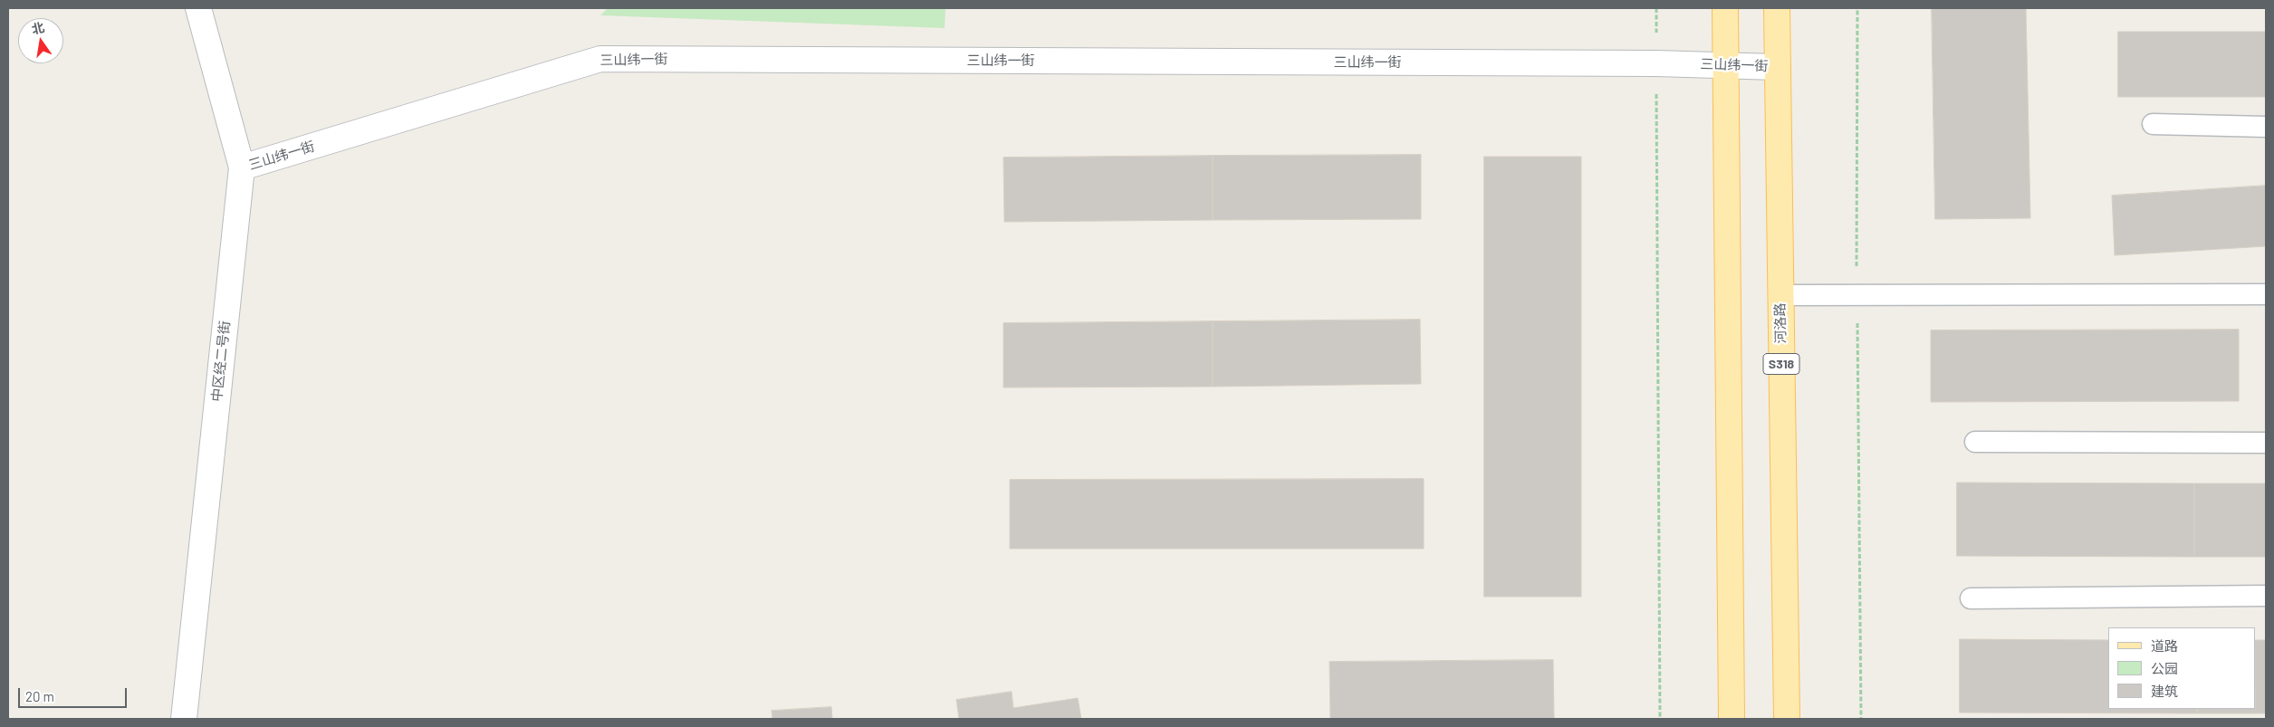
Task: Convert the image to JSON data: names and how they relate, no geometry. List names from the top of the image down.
{
  "streets": {
    "main road": ["河洛路", "S318"],
    "street": ["三山纬一街", "中区经二号街"]
  },
  "crossings": [
    ["三山纬一街", "河洛路"],
    ["三山纬一街", "中区经二号街"]
  ],
  "legend": ["道路", "公园", "建筑"],
  "scale_bar": "20 m",
  "north": "top"
}
